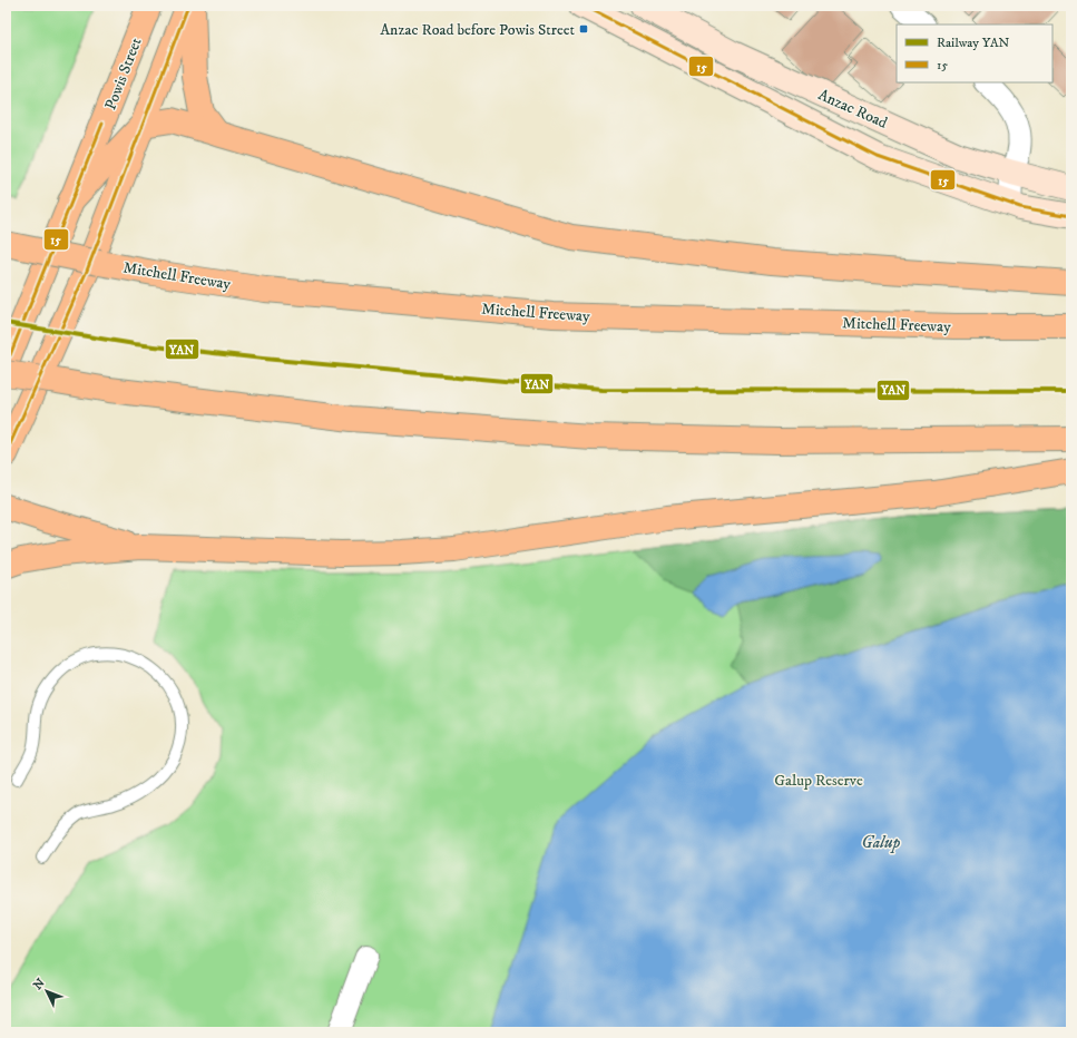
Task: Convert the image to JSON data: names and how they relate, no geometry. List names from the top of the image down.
{
  "streets": {
    "main road": ["Powis Street", "Anzac Road", "Mitchell Freeway"]
  },
  "water": ["Galup"],
  "parks": ["Galup Reserve"],
  "places": {
    "transit": ["Anzac Road before Powis Street"]
  },
  "lines": ["transit line 15", "rail line YAN"],
  "legend": ["Railway YAN", "15"],
  "north": "top left"
}
